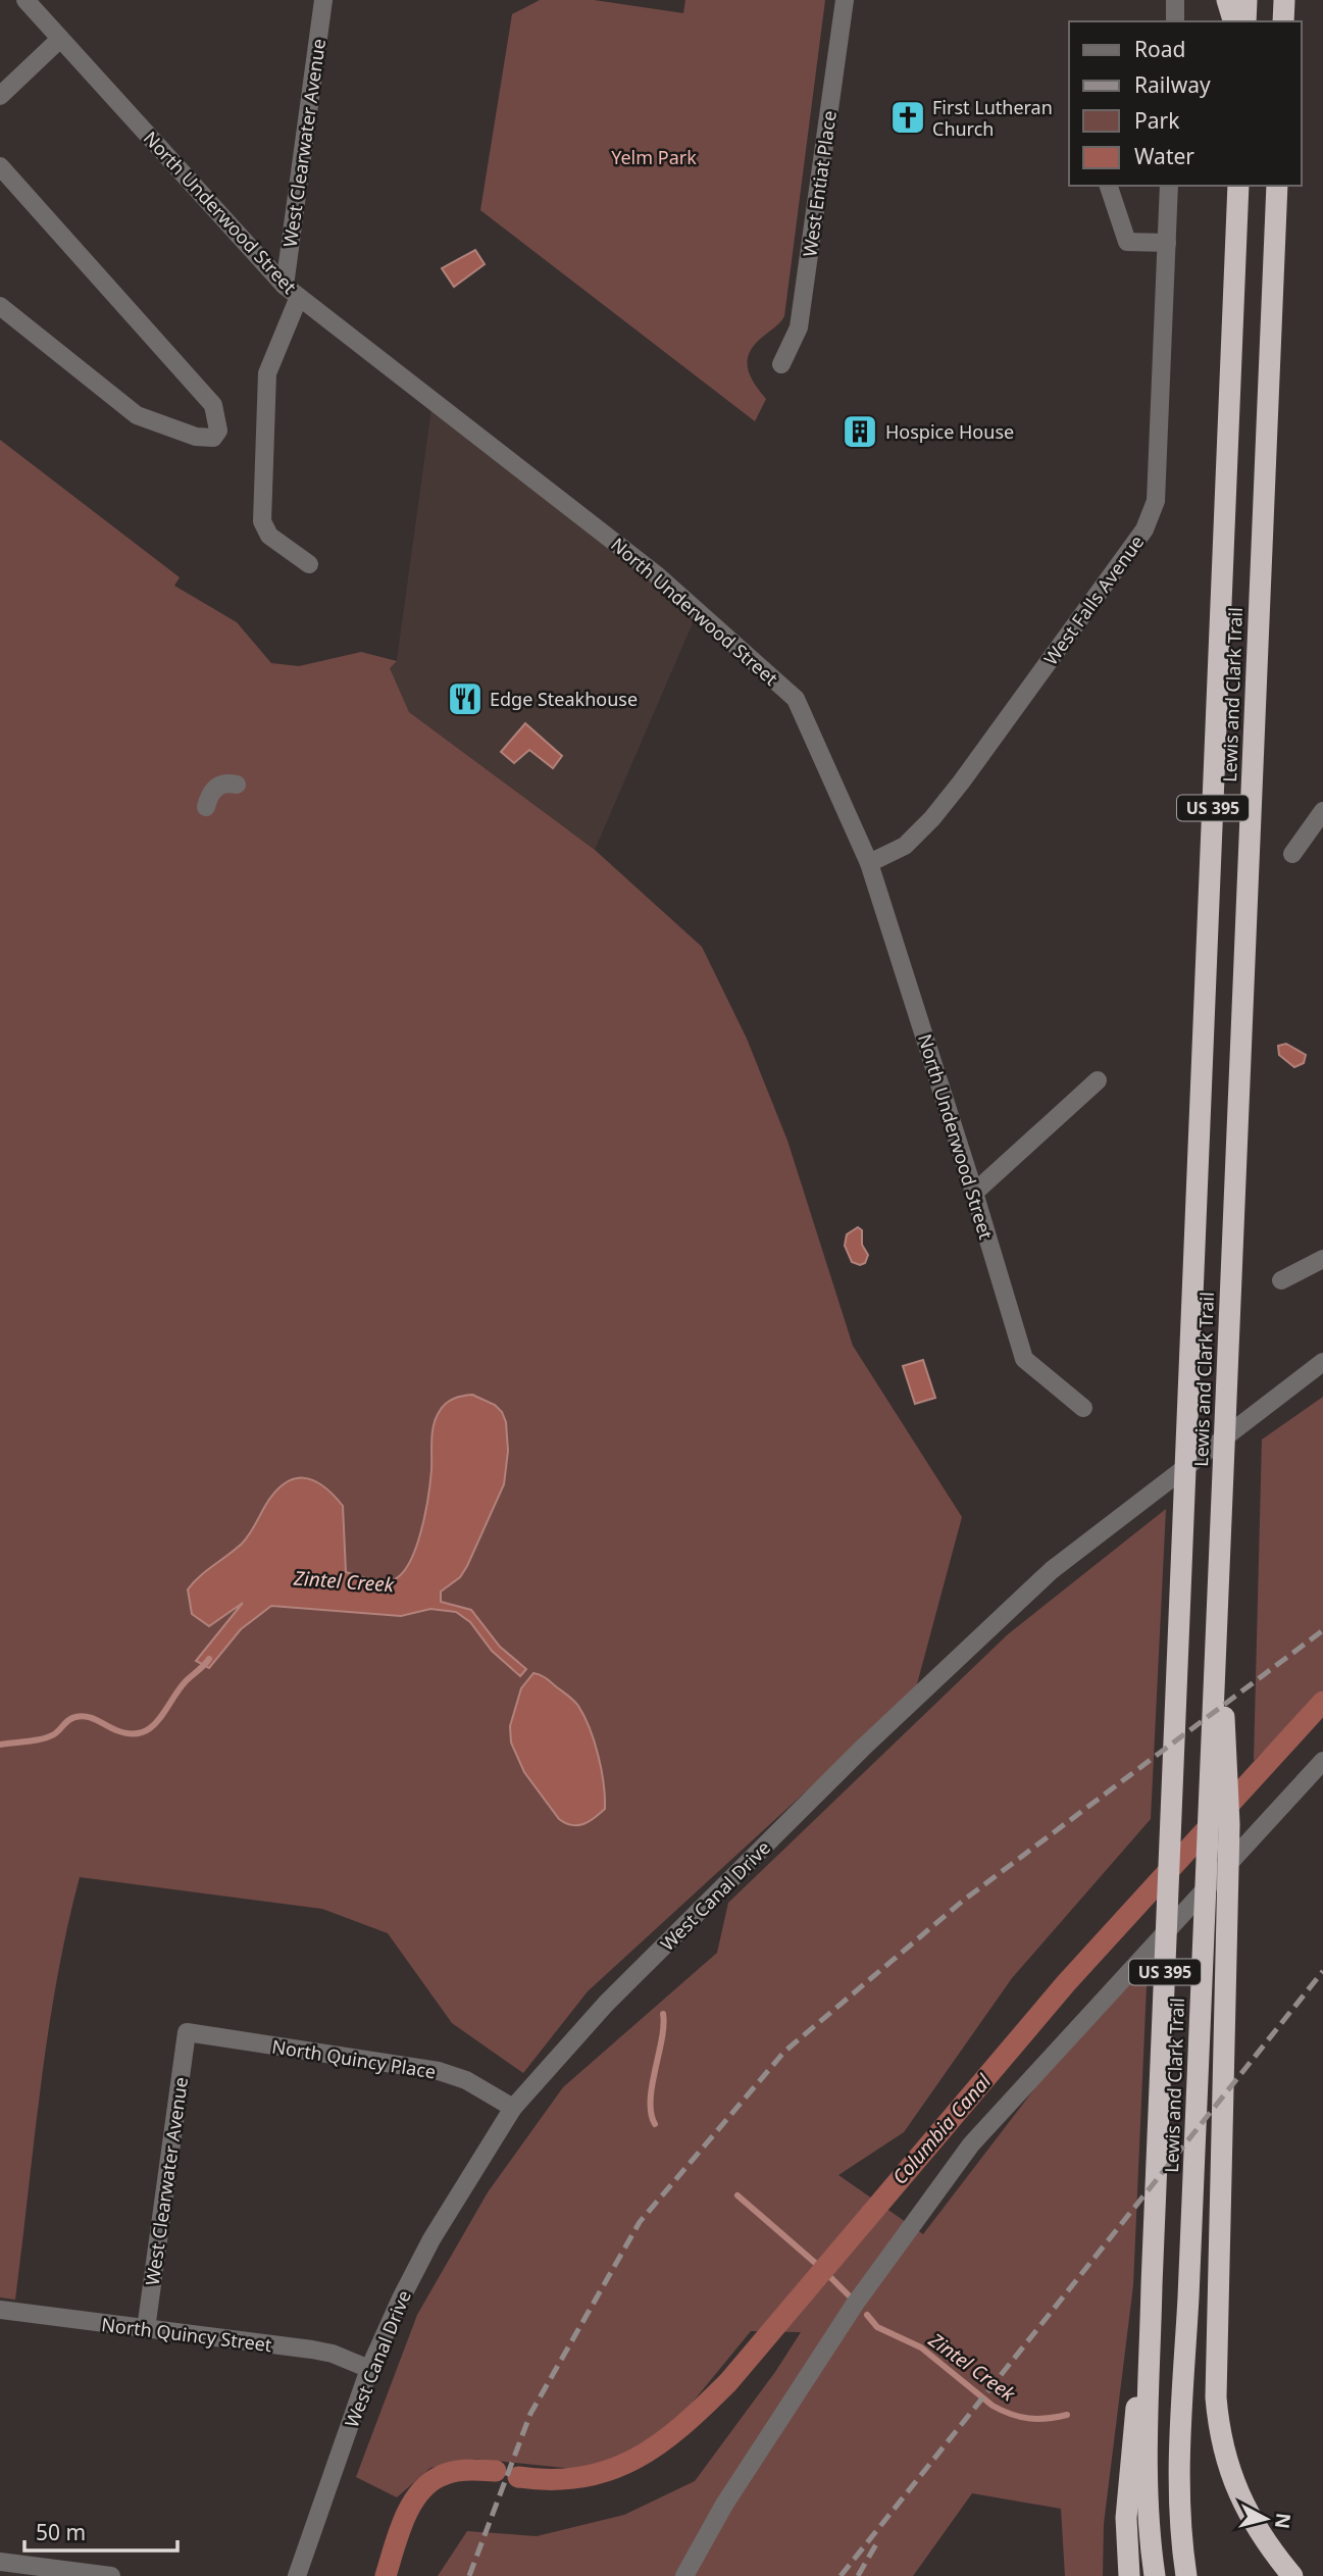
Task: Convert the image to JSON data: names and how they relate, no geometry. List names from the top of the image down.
{
  "streets": {
    "highway": ["Lewis and Clark Trail", "US 395"],
    "street": [
      "West Clearwater Avenue",
      "West Entiat Place",
      "North Underwood Street",
      "West Falls Avenue",
      "West Canal Drive",
      "North Quincy Place",
      "North Quincy Street"
    ]
  },
  "crossings": [
    ["West Clearwater Avenue", "North Underwood Street"],
    ["West Clearwater Avenue", "North Quincy Place"],
    ["West Clearwater Avenue", "North Quincy Street"],
    ["North Underwood Street", "West Falls Avenue"],
    ["West Canal Drive", "North Quincy Place"],
    ["West Canal Drive", "North Quincy Street"]
  ],
  "water": ["Zintel Creek", "Columbia Canal"],
  "parks": ["Yelm Park"],
  "places": {
    "church": ["First Lutheran Church"],
    "building": ["Hospice House"],
    "restaurant": ["Edge Steakhouse"]
  },
  "legend": [
    "Road",
    "Railway",
    "Park",
    "Water"
  ],
  "scale_bar": "50 m",
  "north": "right"
}
